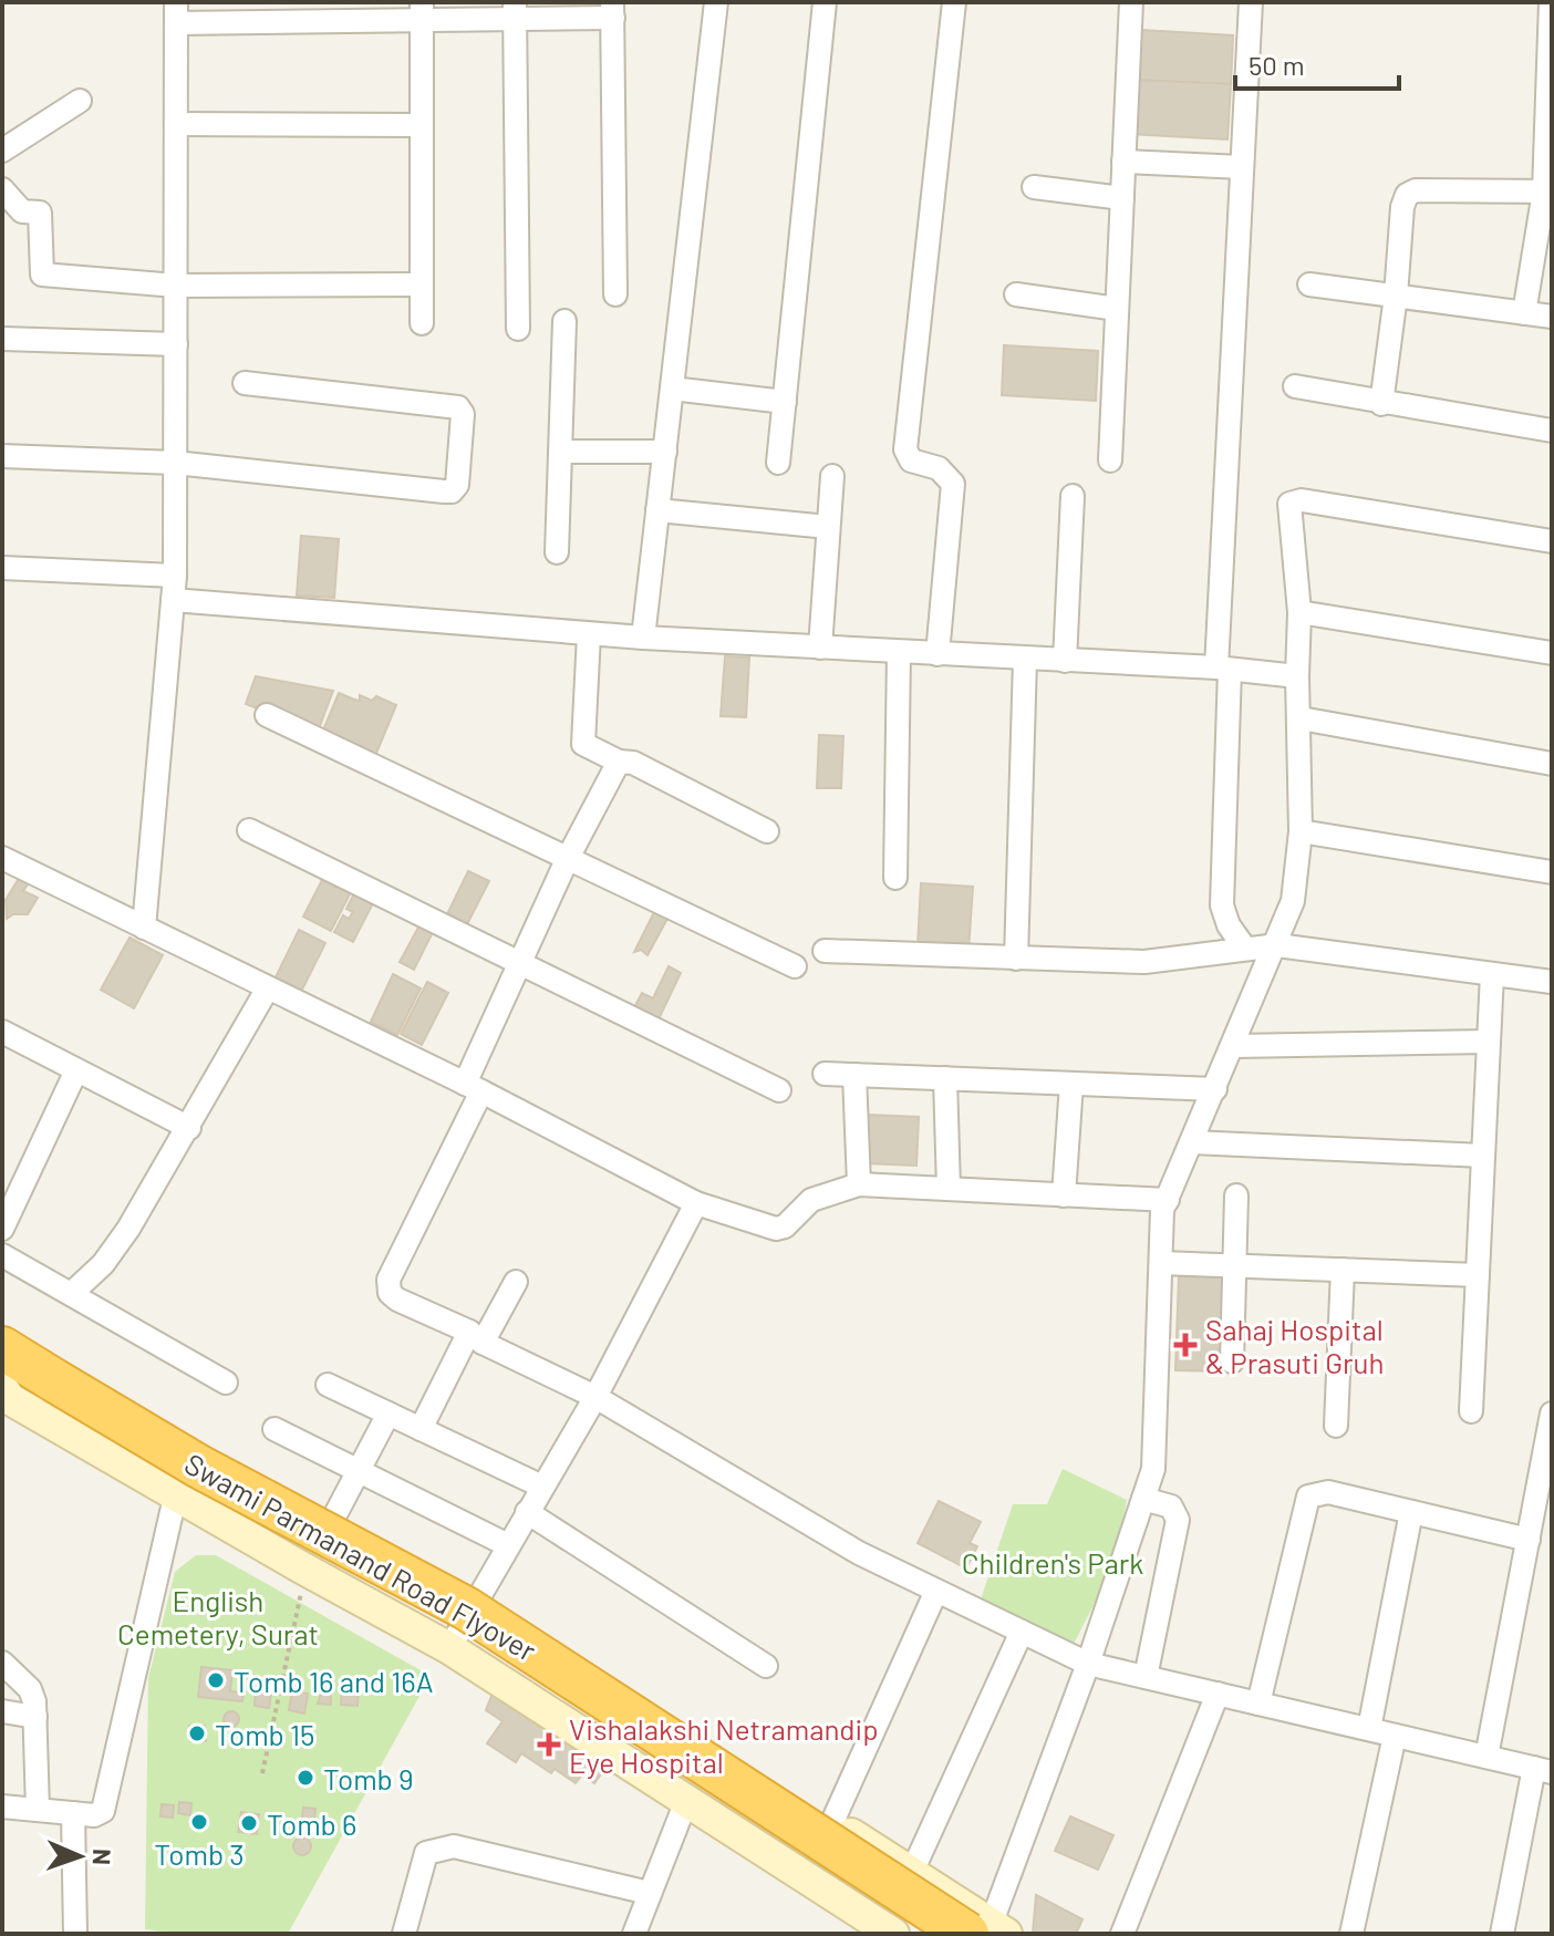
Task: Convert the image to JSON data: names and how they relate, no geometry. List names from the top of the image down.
{
  "streets": {
    "highway": ["Swami Parmanand Road Flyover"]
  },
  "parks": ["Children's Park", "English Cemetery, Surat"],
  "places": {
    "health": ["Sahaj Hospital & Prasuti Gruh", "Vishalakshi Netramandip Eye Hospital"],
    "other": [
      "Tomb 16 and 16A",
      "Tomb 15",
      "Tomb 9",
      "Tomb 3",
      "Tomb 6"
    ]
  },
  "scale_bar": "50 m",
  "north": "right"
}
